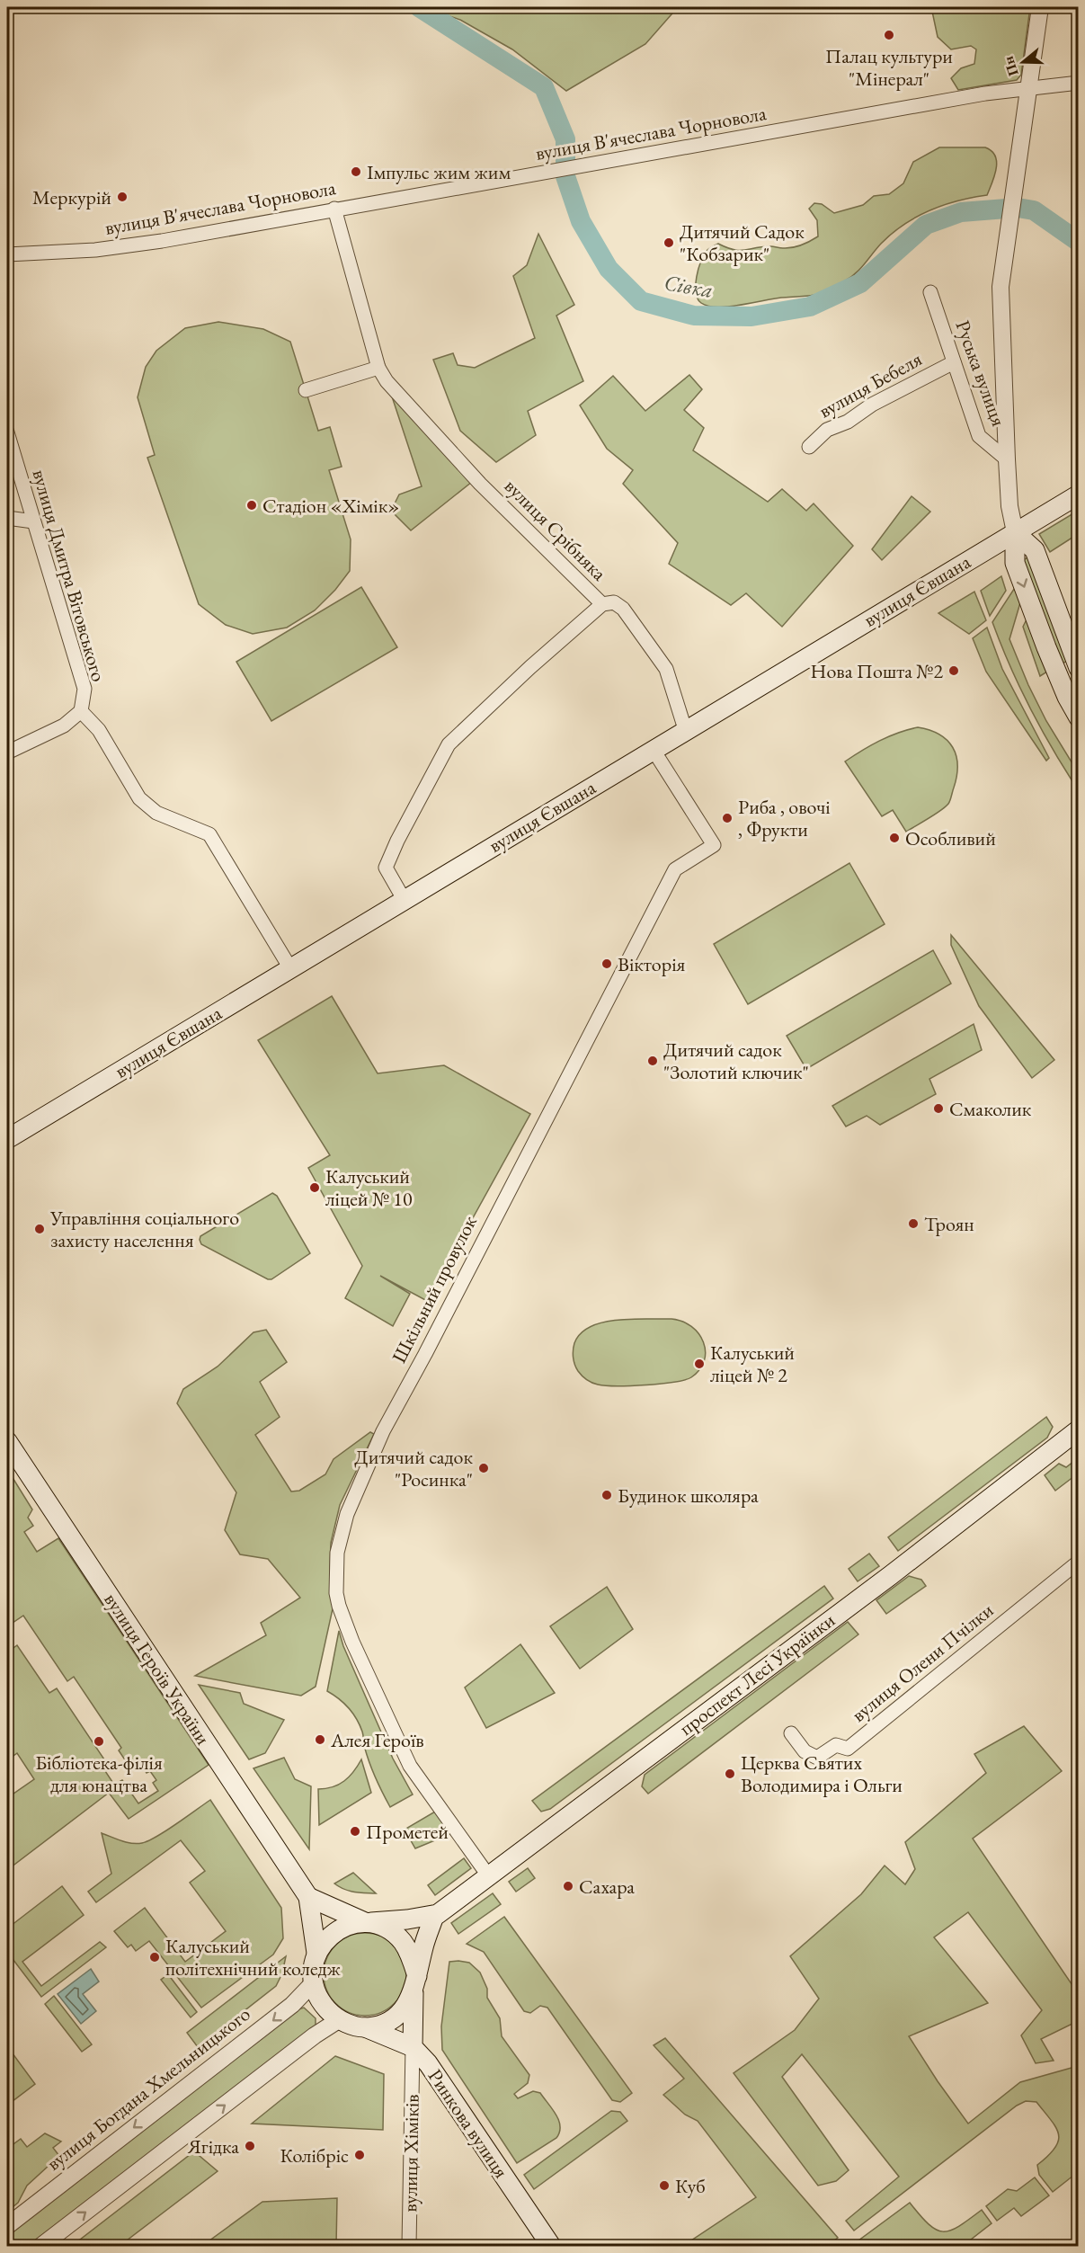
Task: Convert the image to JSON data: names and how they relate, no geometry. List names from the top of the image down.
{
  "streets": {
    "main road": [
      "вулиця Євшана",
      "вулиця Героїв України",
      "проспект Лесі Українки",
      "Ринкова вулиця"
    ],
    "street": [
      "вулиця В'ячеслава Чорновола",
      "Руська вулиця",
      "вулиця Бебеля",
      "вулиця Срібняка",
      "вулиця Дмитра Вітовського",
      "Шкільний провулок",
      "вулиця Олени Пчілки",
      "вулиця Богдана Хмельницького",
      "вулиця Хіміків"
    ]
  },
  "crossings": [
    ["вулиця В'ячеслава Чорновола", "вулиця Срібняка"],
    ["Руська вулиця", "вулиця Бебеля"],
    ["вулиця Срібняка", "вулиця Євшана"],
    ["вулиця Євшана", "Шкільний провулок"],
    ["Шкільний провулок", "проспект Лесі Українки"],
    ["вулиця Героїв України", "вулиця Богдана Хмельницького"],
    ["Ринкова вулиця", "вулиця Хіміків"]
  ],
  "water": ["Сівка"],
  "places": [
    "Палац культури \"Мінерал\"",
    "Імпульс жим жим",
    "Меркурій",
    "Дитячий Садок \"Кобзарик\"",
    "Стадіон «Хімік»",
    "Нова Пошта №2",
    "Риба , овочі , Фрукти",
    "Особливий",
    "Вікторія",
    "Дитячий садок \"Золотий ключик\"",
    "Смаколик",
    "Калуський ліцей № 10",
    "Троян",
    "Управління соціального захисту населення",
    "Калуський ліцей № 2",
    "Дитячий садок \"Росинка\"",
    "Будинок школяра",
    "Алея Героїв",
    "Бібліотека-філія для юнацтва",
    "Церква Святих Володимира і Ольги",
    "Прометей",
    "Сахара",
    "Калуський політехнічний коледж",
    "Ягідка",
    "Колібріс",
    "Куб"
  ],
  "north": "left"
}
